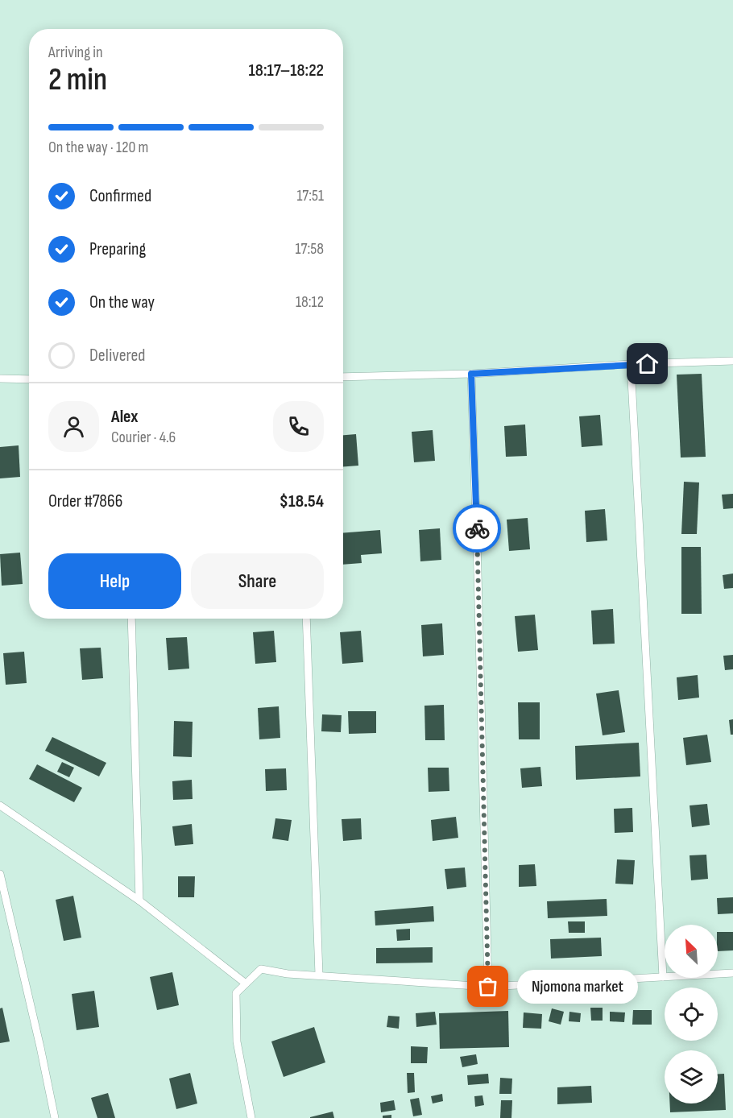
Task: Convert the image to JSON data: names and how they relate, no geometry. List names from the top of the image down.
{
  "places": ["Njomona market"],
  "north": "top left",
  "page": {
    "heading": ["2 min", "Arriving in", "18:17–18:22"],
    "panel": [
      "Alex",
      "Courier · 4.6",
      "Order #7866",
      "$18.54"
    ],
    "bar": "On the way · 120 m",
    "list": [
      ["Confirmed", "17:51"],
      ["Preparing", "17:58"],
      ["On the way", "18:12"],
      "Delivered"
    ],
    "buttons": ["Help", "Share"],
    "bubble": "Njomona market"
  }
}
